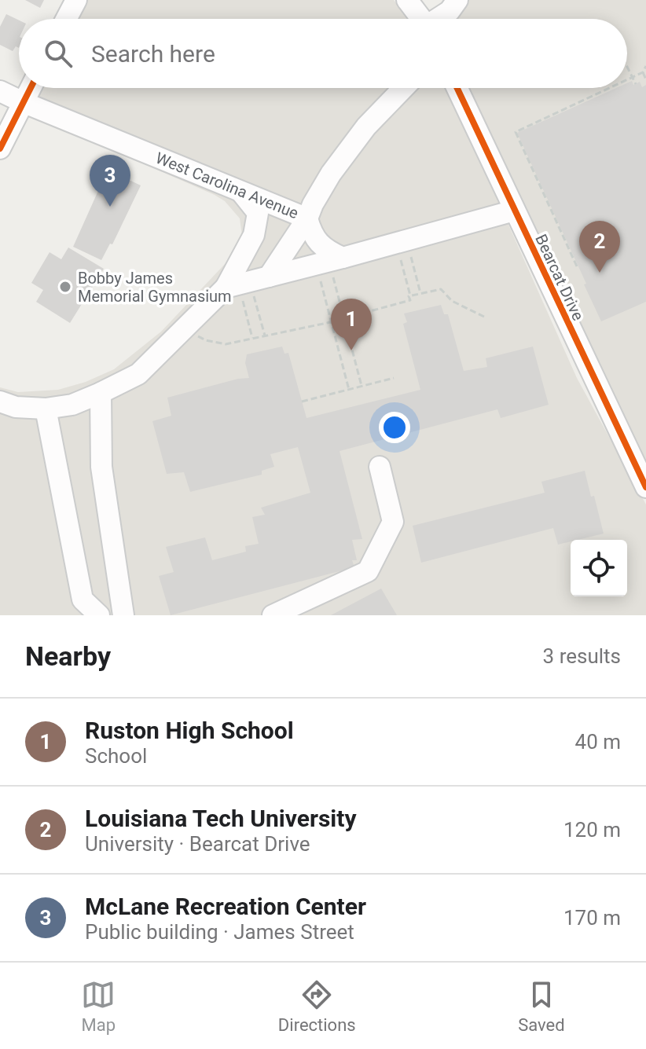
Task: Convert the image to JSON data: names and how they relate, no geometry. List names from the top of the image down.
{
  "streets": {
    "street": ["West Carolina Avenue", "Bearcat Drive"]
  },
  "places": ["Bobby James Memorial Gymnasium"],
  "page": {
    "search": "Search here",
    "pins": ["3", "2", "1"],
    "heading": ["Nearby", "3 results"],
    "list": [
      {
        "mark": "1",
        "name": "Ruston High School",
        "note": "School",
        "value": "40 m"
      },
      {
        "mark": "2",
        "name": "Louisiana Tech University",
        "note": "University · Bearcat Drive",
        "value": "120 m"
      },
      {
        "mark": "3",
        "name": "McLane Recreation Center",
        "note": "Public building · James Street",
        "value": "170 m"
      }
    ],
    "nav": ["Map", "Directions", "Saved"]
  }
}
